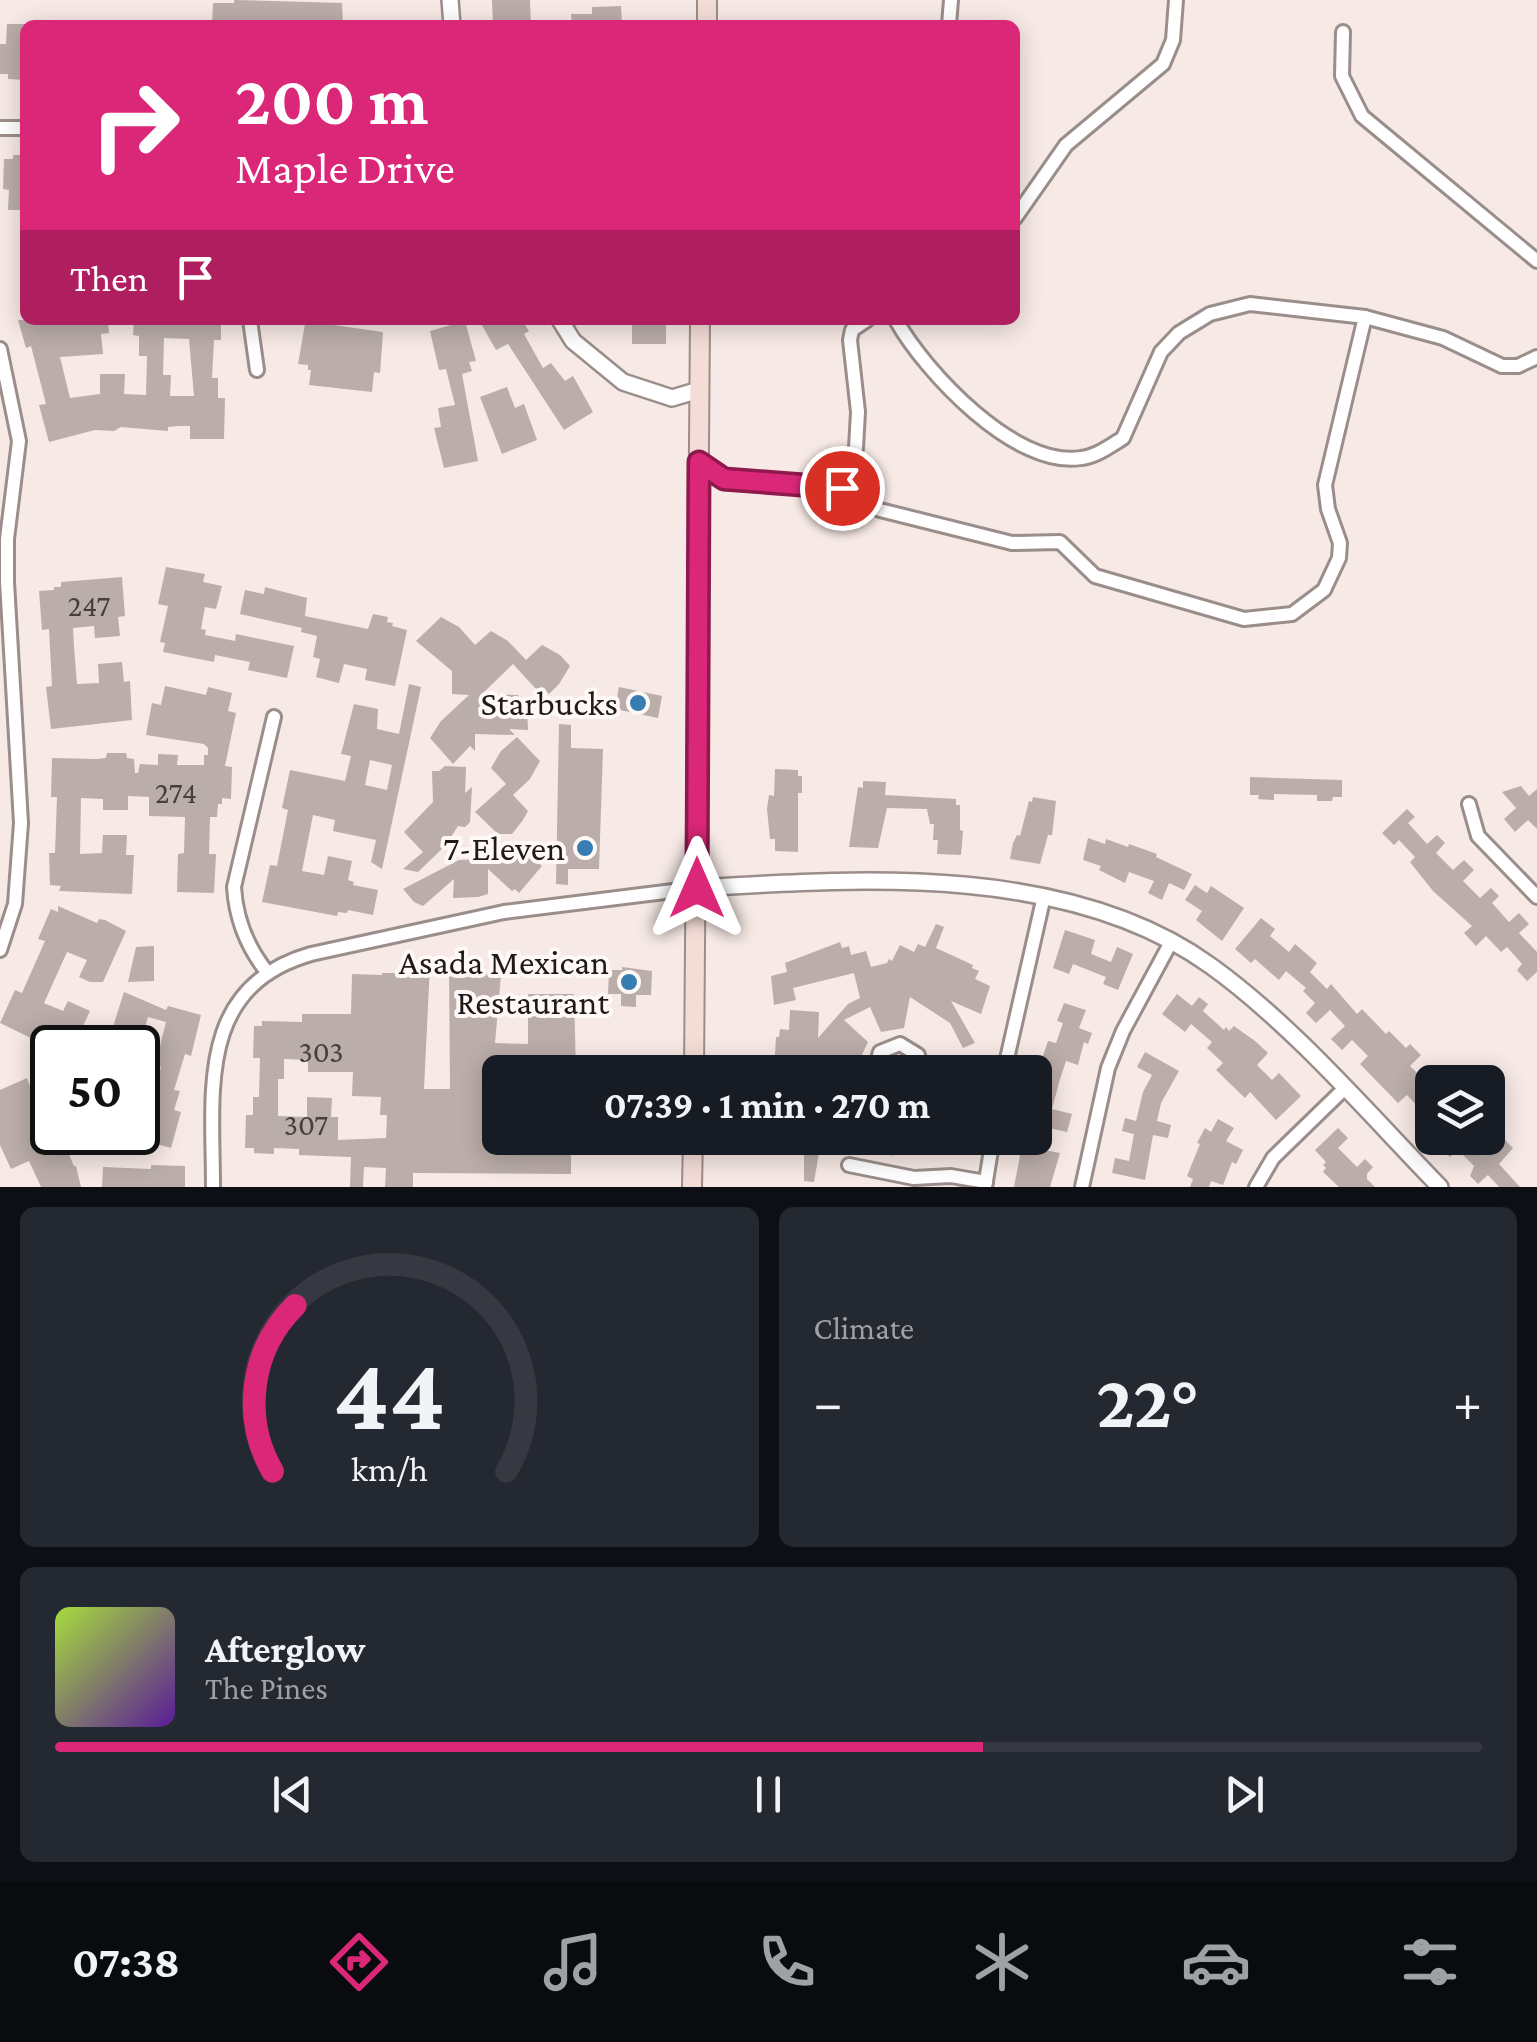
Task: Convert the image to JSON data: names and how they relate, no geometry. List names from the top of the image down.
{
  "places": ["Starbucks", "7-Eleven", "Asada Mexican Restaurant"],
  "house_numbers": [
    "247",
    "274",
    "303",
    "307"
  ],
  "page": {
    "turn": ["200 m", "Maple Drive"],
    "then": "Then",
    "limit": "50",
    "trip": "07:39 · 1 min · 270 m",
    "tile": "Climate",
    "heat": ["−", "22°", "+"],
    "song": ["Afterglow", "The Pines"],
    "tabs": "07:38",
    "gauge": ["44", "km/h"]
  }
}
